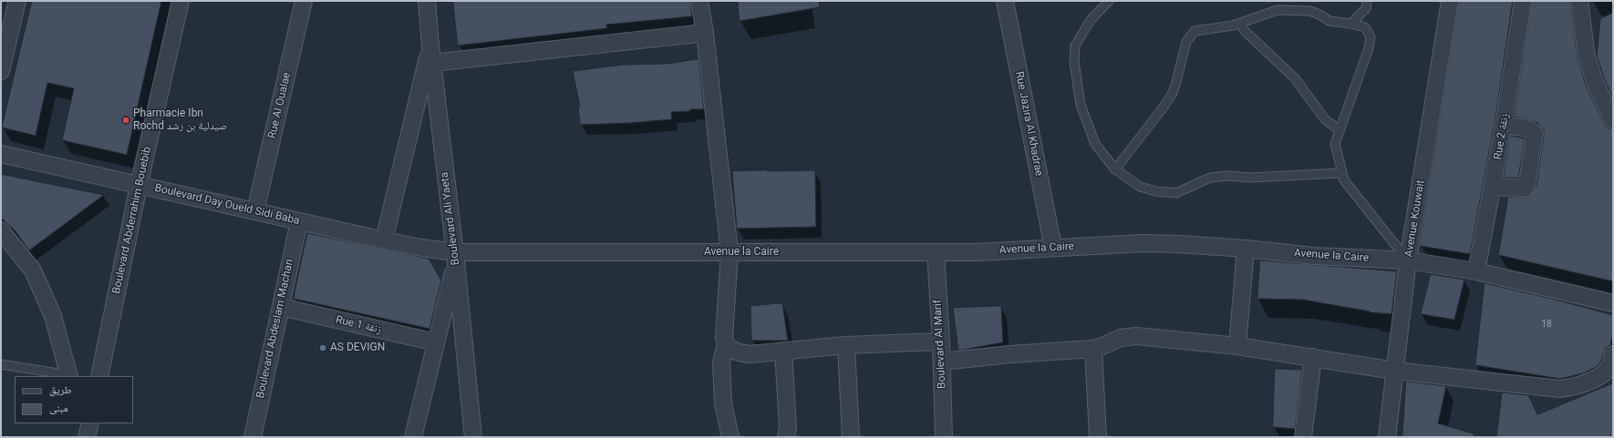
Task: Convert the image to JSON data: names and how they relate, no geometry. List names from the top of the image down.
{
  "streets": {
    "street": [
      "Rue Al Oualae",
      "Rue Jazira Al Khadrae",
      "Rue 2 زنقة",
      "Boulevard Day Oueld Sidi Baba",
      "Boulevard Ali Yaeta",
      "Avenue Kouwait",
      "Boulevard Abderrahim Bouebib",
      "Avenue la Caire",
      "Rue 1 زنقة",
      "Boulevard Abdeslam Machan",
      "Boulevard Al Marif"
    ]
  },
  "crossings": [
    ["Rue Al Oualae", "Boulevard Day Oueld Sidi Baba"],
    ["Rue Jazira Al Khadrae", "Avenue la Caire"],
    ["Rue 2 زنقة", "Avenue la Caire"],
    ["Boulevard Day Oueld Sidi Baba", "Boulevard Ali Yaeta"],
    ["Boulevard Day Oueld Sidi Baba", "Boulevard Abderrahim Bouebib"],
    ["Boulevard Day Oueld Sidi Baba", "Avenue la Caire"],
    ["Boulevard Day Oueld Sidi Baba", "Boulevard Abdeslam Machan"],
    ["Boulevard Ali Yaeta", "Avenue la Caire"],
    ["Avenue Kouwait", "Avenue la Caire"],
    ["Avenue la Caire", "Boulevard Al Marif"],
    ["Rue 1 زنقة", "Boulevard Abdeslam Machan"]
  ],
  "places": ["Pharmacie Ibn Rochd صيدلية بن رشد", "AS DEVIGN"],
  "house_numbers": ["18"],
  "legend": ["طريق", "مبنى"]
}
